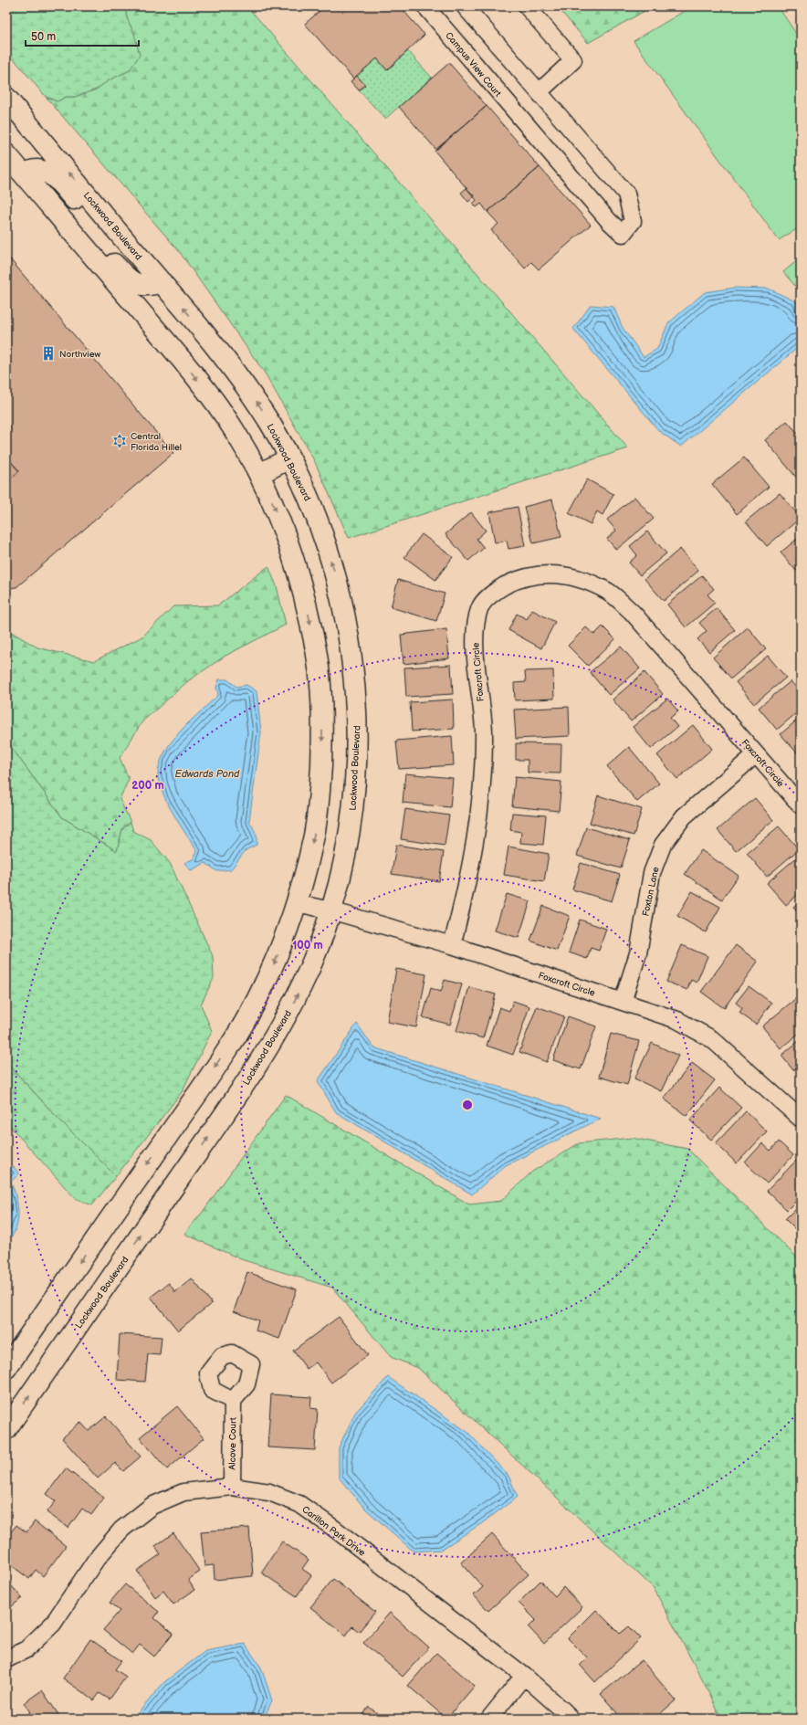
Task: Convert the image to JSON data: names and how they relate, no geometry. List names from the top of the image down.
{
  "streets": {
    "main road": ["Lockwood Boulevard"],
    "street": [
      "Campus View Court",
      "Foxcroft Circle",
      "Foxton Lane",
      "Alcove Court",
      "Carillon Park Drive"
    ]
  },
  "crossings": [
    ["Lockwood Boulevard", "Foxcroft Circle"],
    ["Foxcroft Circle", "Foxton Lane"],
    ["Alcove Court", "Carillon Park Drive"]
  ],
  "one_way": ["Lockwood Boulevard"],
  "water": ["Edwards Pond"],
  "places": {
    "building": ["Northview"],
    "synagogue": ["Central Florida Hillel"]
  },
  "scale_bar": "50 m",
  "rings": ["200 m", "100 m"]
}
